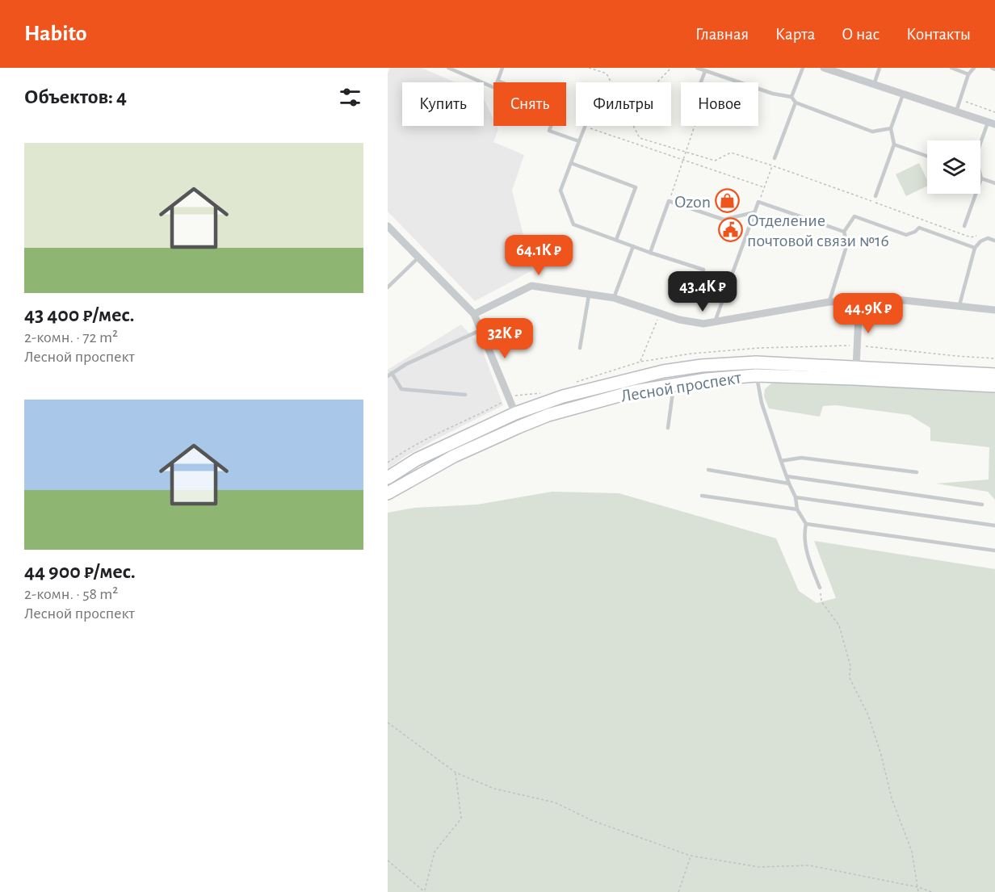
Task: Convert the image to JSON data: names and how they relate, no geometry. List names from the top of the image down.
{
  "streets": {
    "main road": ["Лесной проспект"]
  },
  "places": {
    "shop": ["Ozon"],
    "public building": ["Отделение почтовой связи №16"]
  },
  "page": {
    "header": "Habito",
    "nav": [
      "Главная",
      "Карта",
      "О нас",
      "Контакты"
    ],
    "heading": "Объектов: 4",
    "chip": [
      "Купить",
      "Снять",
      "Фильтры",
      "Новое"
    ],
    "list": [
      {
        "name": "43 400 ₽/мес.",
        "note": "2-комн. · 72 m² · Лесной проспект"
      },
      {
        "name": "44 900 ₽/мес.",
        "note": "2-комн. · 58 m² · Лесной проспект"
      }
    ],
    "price": [
      "64.1K ₽",
      "43.4K ₽",
      "44.9K ₽",
      "32K ₽"
    ]
  }
}
